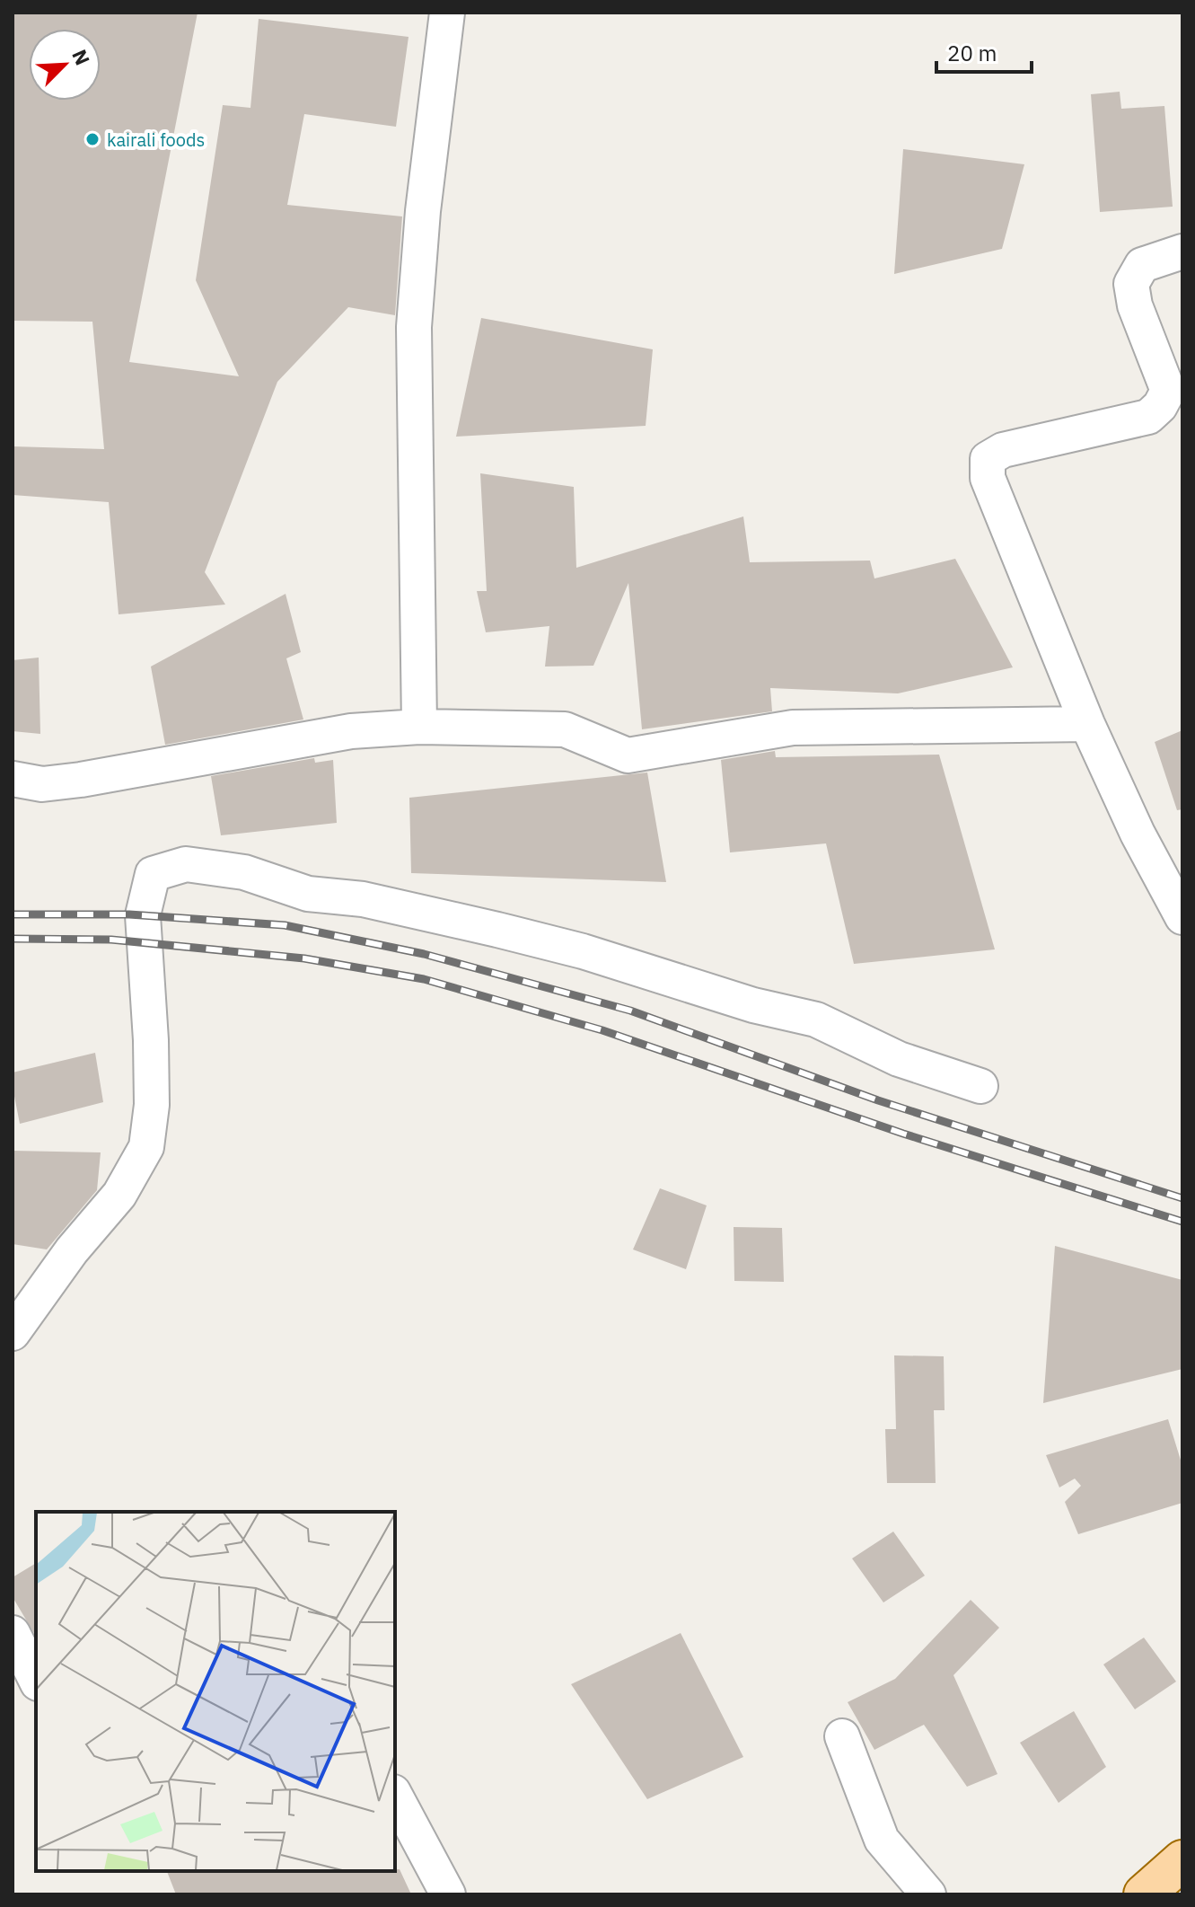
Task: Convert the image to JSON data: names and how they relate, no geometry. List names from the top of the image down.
{
  "places": ["kairali foods"],
  "scale_bar": "20 m",
  "north": "top right"
}
